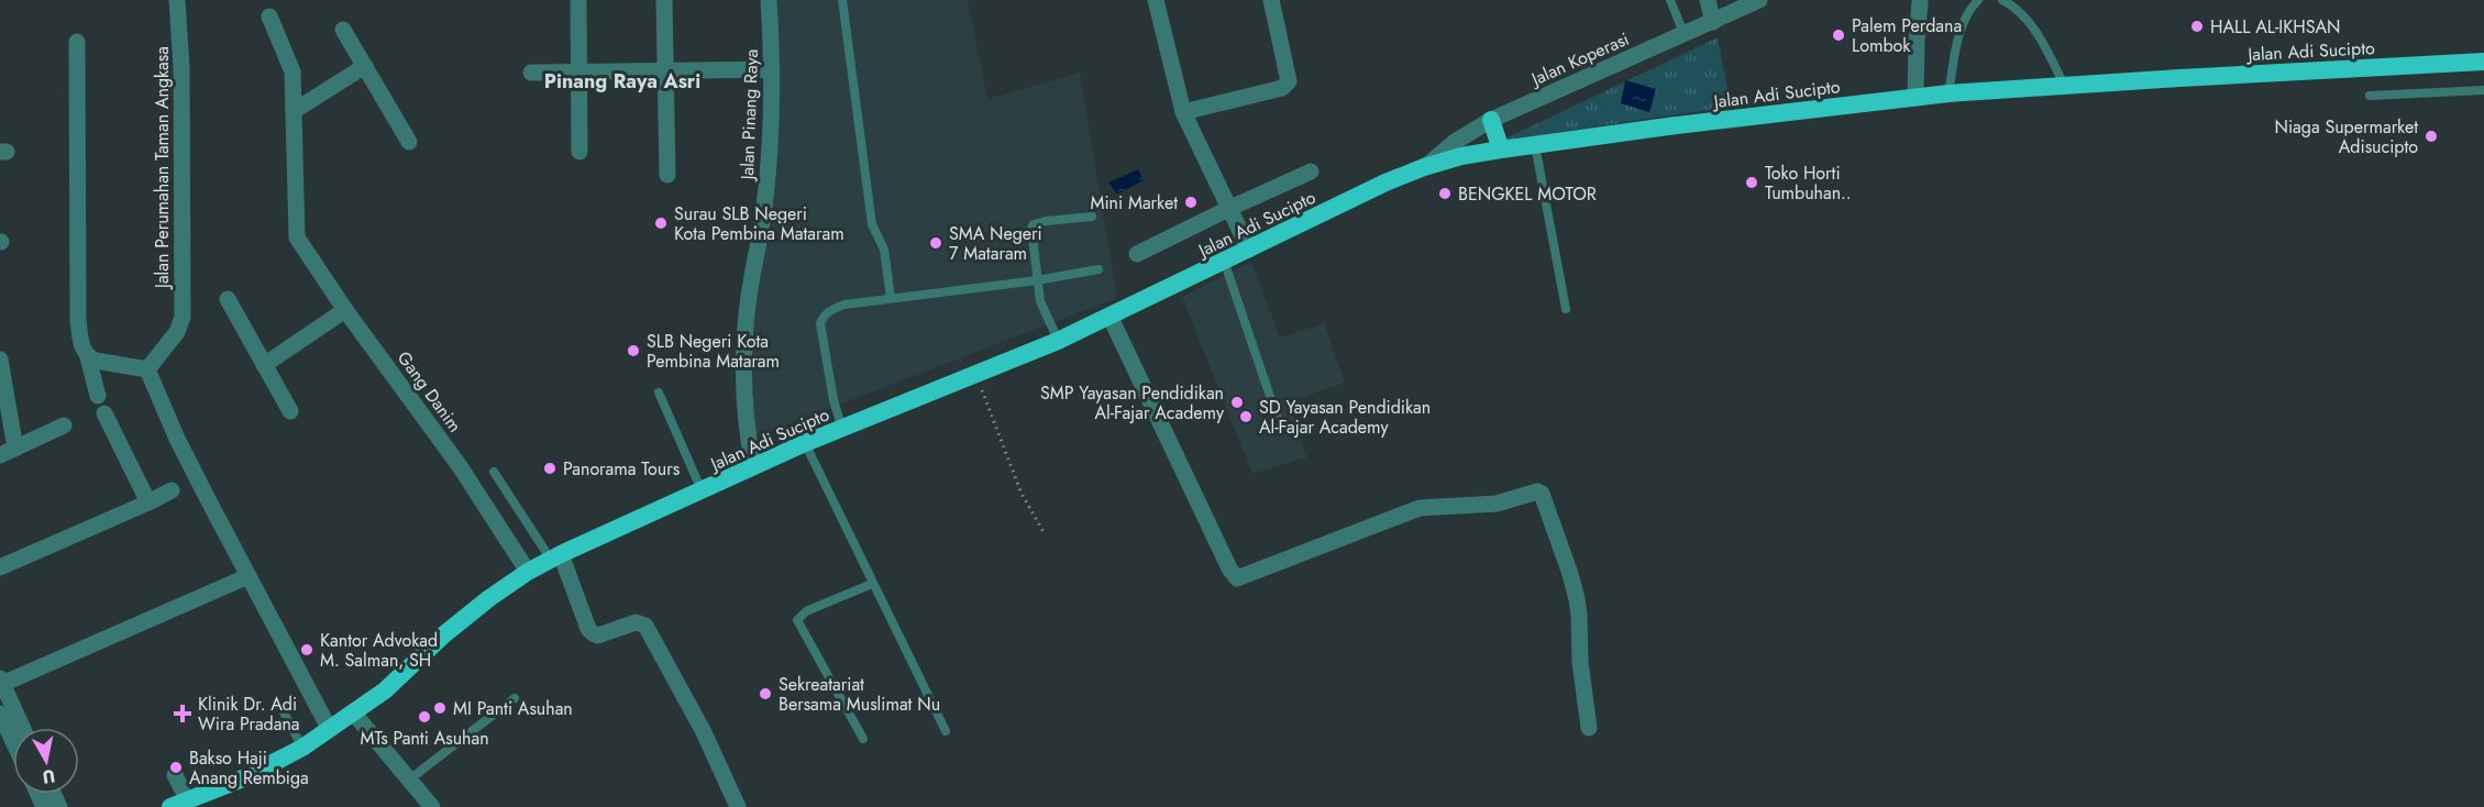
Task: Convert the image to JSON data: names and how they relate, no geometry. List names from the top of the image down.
{
  "streets": {
    "highway": ["Jalan Adi Sucipto"],
    "street": [
      "Jalan Koperasi",
      "Jalan Pinang Raya",
      "Jalan Perumahan Taman Angkasa",
      "Gang Danim"
    ]
  },
  "crossings": [
    ["Jalan Adi Sucipto", "Jalan Koperasi"],
    ["Jalan Adi Sucipto", "Jalan Pinang Raya"],
    ["Jalan Adi Sucipto", "Gang Danim"]
  ],
  "districts": ["Pinang Raya Asri"],
  "places": {
    "other": [
      "HALL AL-IKHSAN",
      "Palem Perdana Lombok",
      "Niaga Supermarket Adisucipto",
      "Toko Horti Tumbuhan..",
      "BENGKEL MOTOR",
      "Mini Market",
      "Surau SLB Negeri Kota Pembina Mataram",
      "SMA Negeri 7 Mataram",
      "SLB Negeri Kota Pembina Mataram",
      "SMP Yayasan Pendidikan Al-Fajar Academy",
      "SD Yayasan Pendidikan Al-Fajar Academy",
      "Panorama Tours",
      "Kantor Advokad M. Salman, SH",
      "Sekreatariat Bersama Muslimat Nu",
      "MI Panti Asuhan",
      "MTs Panti Asuhan",
      "Bakso Haji Anang Rembiga"
    ],
    "health": ["Klinik Dr. Adi Wira Pradana"]
  },
  "north": "bottom"
}
